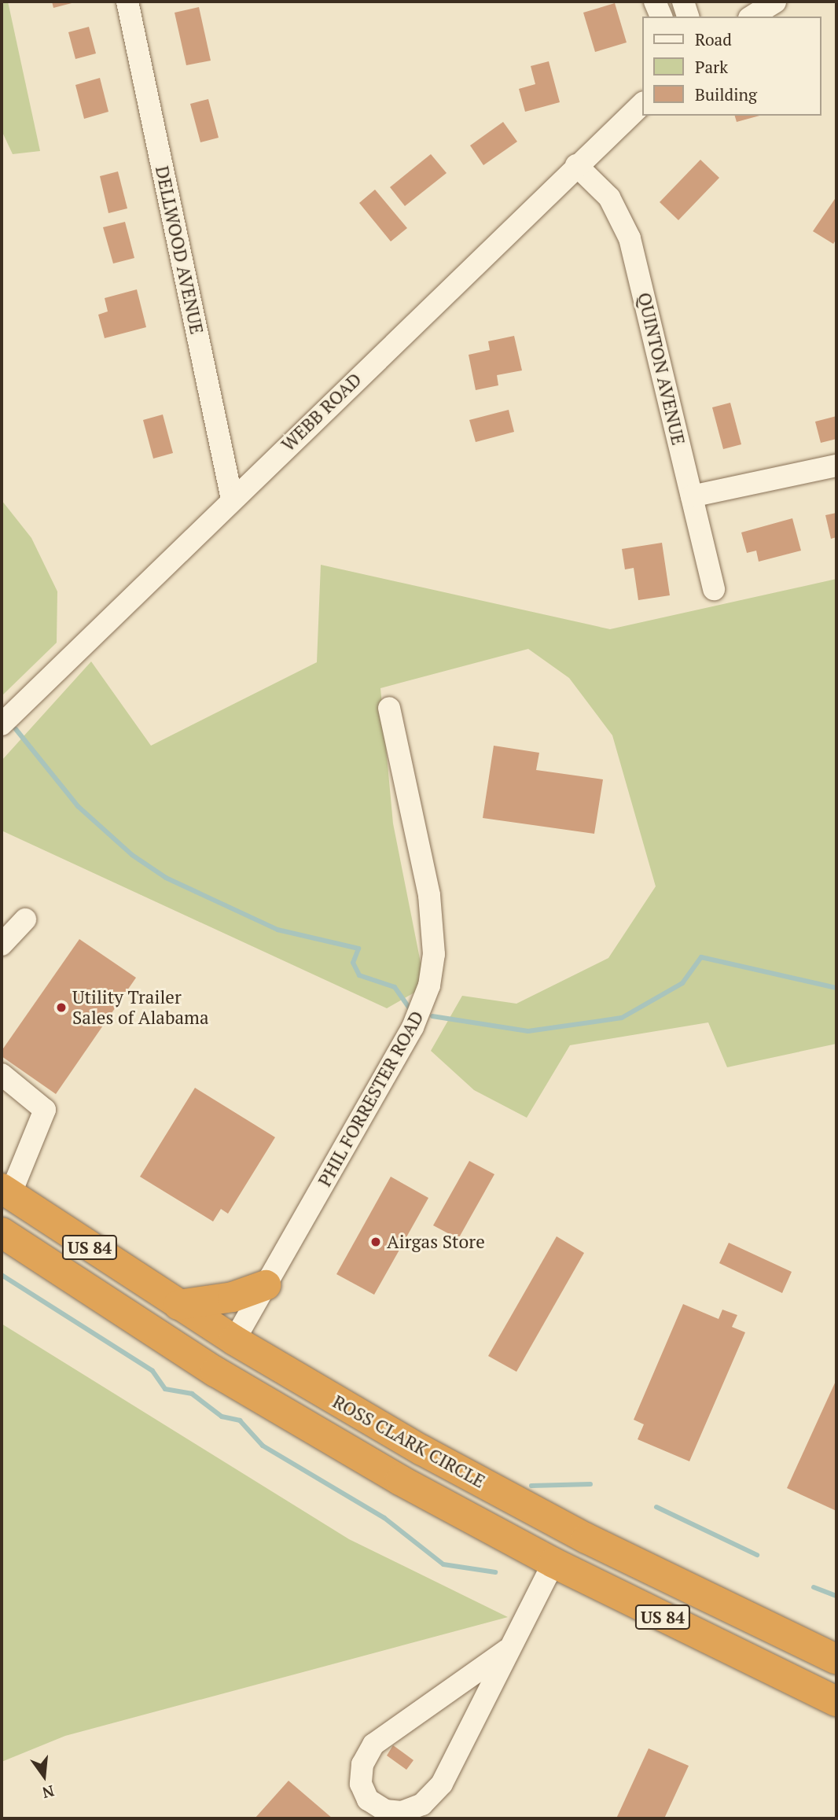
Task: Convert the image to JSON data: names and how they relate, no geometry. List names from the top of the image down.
{
  "streets": {
    "highway": ["US 84", "ROSS CLARK CIRCLE"],
    "street": [
      "DELLWOOD AVENUE",
      "QUINTON AVENUE",
      "WEBB ROAD",
      "PHIL FORRESTER ROAD"
    ]
  },
  "crossings": [
    ["DELLWOOD AVENUE", "WEBB ROAD"],
    ["QUINTON AVENUE", "WEBB ROAD"],
    ["PHIL FORRESTER ROAD", "ROSS CLARK CIRCLE"]
  ],
  "places": ["Utility Trailer Sales of Alabama", "Airgas Store"],
  "legend": ["Road", "Park", "Building"],
  "north": "bottom"
}
